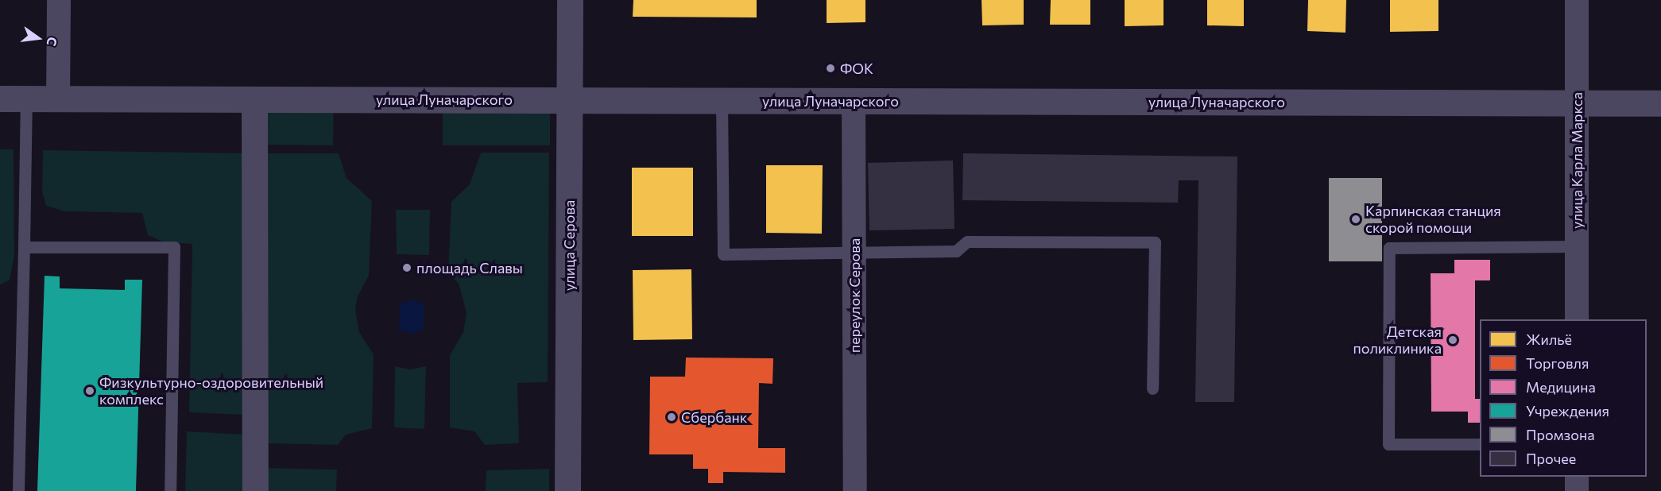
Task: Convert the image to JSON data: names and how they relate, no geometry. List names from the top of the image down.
{
  "streets": {
    "street": [
      "улица Луначарского",
      "улица Карла Маркса",
      "улица Серова",
      "переулок Серова"
    ]
  },
  "crossings": [
    ["улица Луначарского", "улица Карла Маркса"],
    ["улица Луначарского", "улица Серова"],
    ["улица Луначарского", "переулок Серова"]
  ],
  "places": [
    "ФОК",
    "Карпинская станция скорой помощи",
    "площадь Славы",
    "Детская поликлиника",
    "Физкультурно-оздоровительный комплекс",
    "Сбербанк"
  ],
  "legend": [
    "Жильё",
    "Торговля",
    "Медицина",
    "Учреждения",
    "Промзона",
    "Прочее"
  ],
  "north": "right"
}
